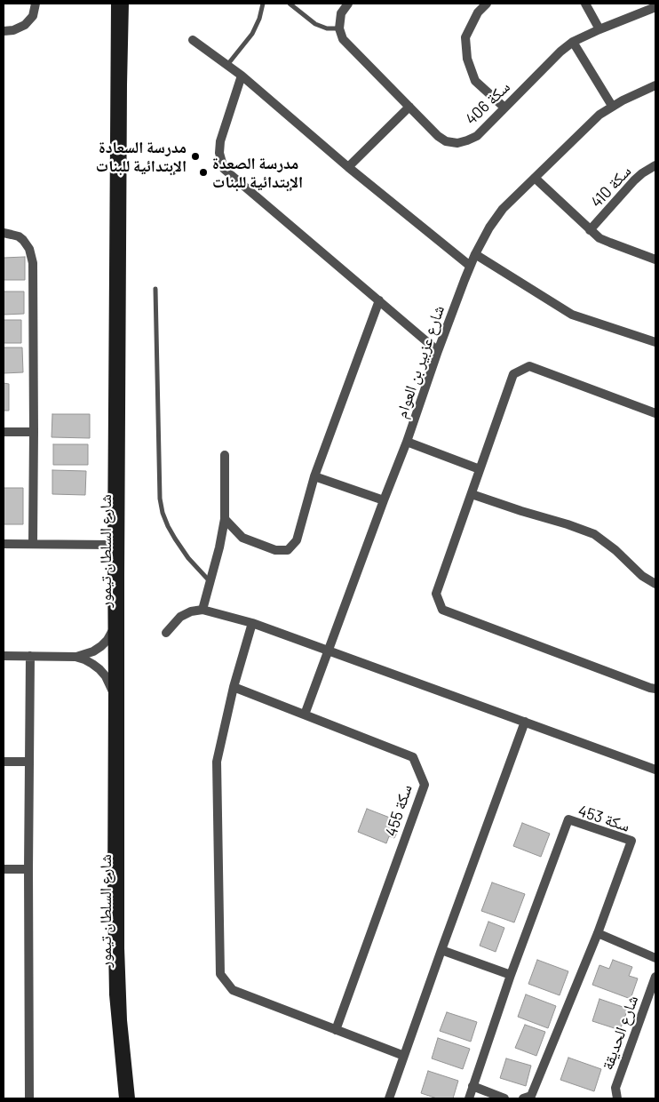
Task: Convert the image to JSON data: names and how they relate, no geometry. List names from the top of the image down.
{
  "streets": {
    "main road": ["شارع السلطان تيمور"],
    "street": [
      "سكة 406",
      "سكة 410",
      "شارع عزبير بن العوام",
      "سكة 455",
      "سكة 453",
      "شارع الحديقة"
    ]
  },
  "crossings": [
    ["سكة 410", "شارع عزبير بن العوام"],
    ["شارع عزبير بن العوام", "سكة 455"]
  ],
  "places": ["مدرسة السعادة الإبتدائية للبنات", "مدرسة الصعدة الإبتدائية للبنات"]
}
